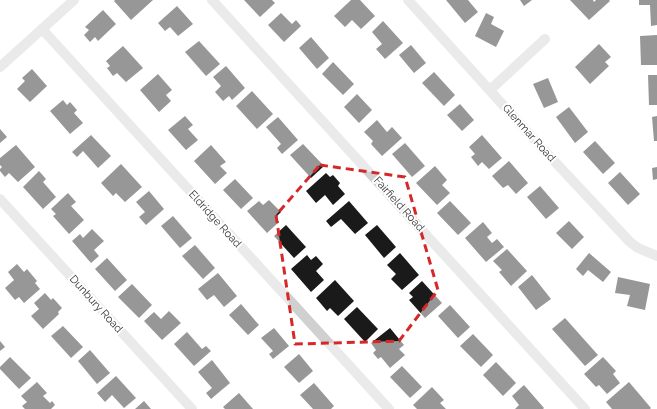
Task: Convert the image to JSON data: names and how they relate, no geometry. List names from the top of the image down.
{
  "streets": {
    "street": [
      "Glenmar Road",
      "Fairfield Road",
      "Eldridge Road",
      "Dunbury Road"
    ]
  }
}
